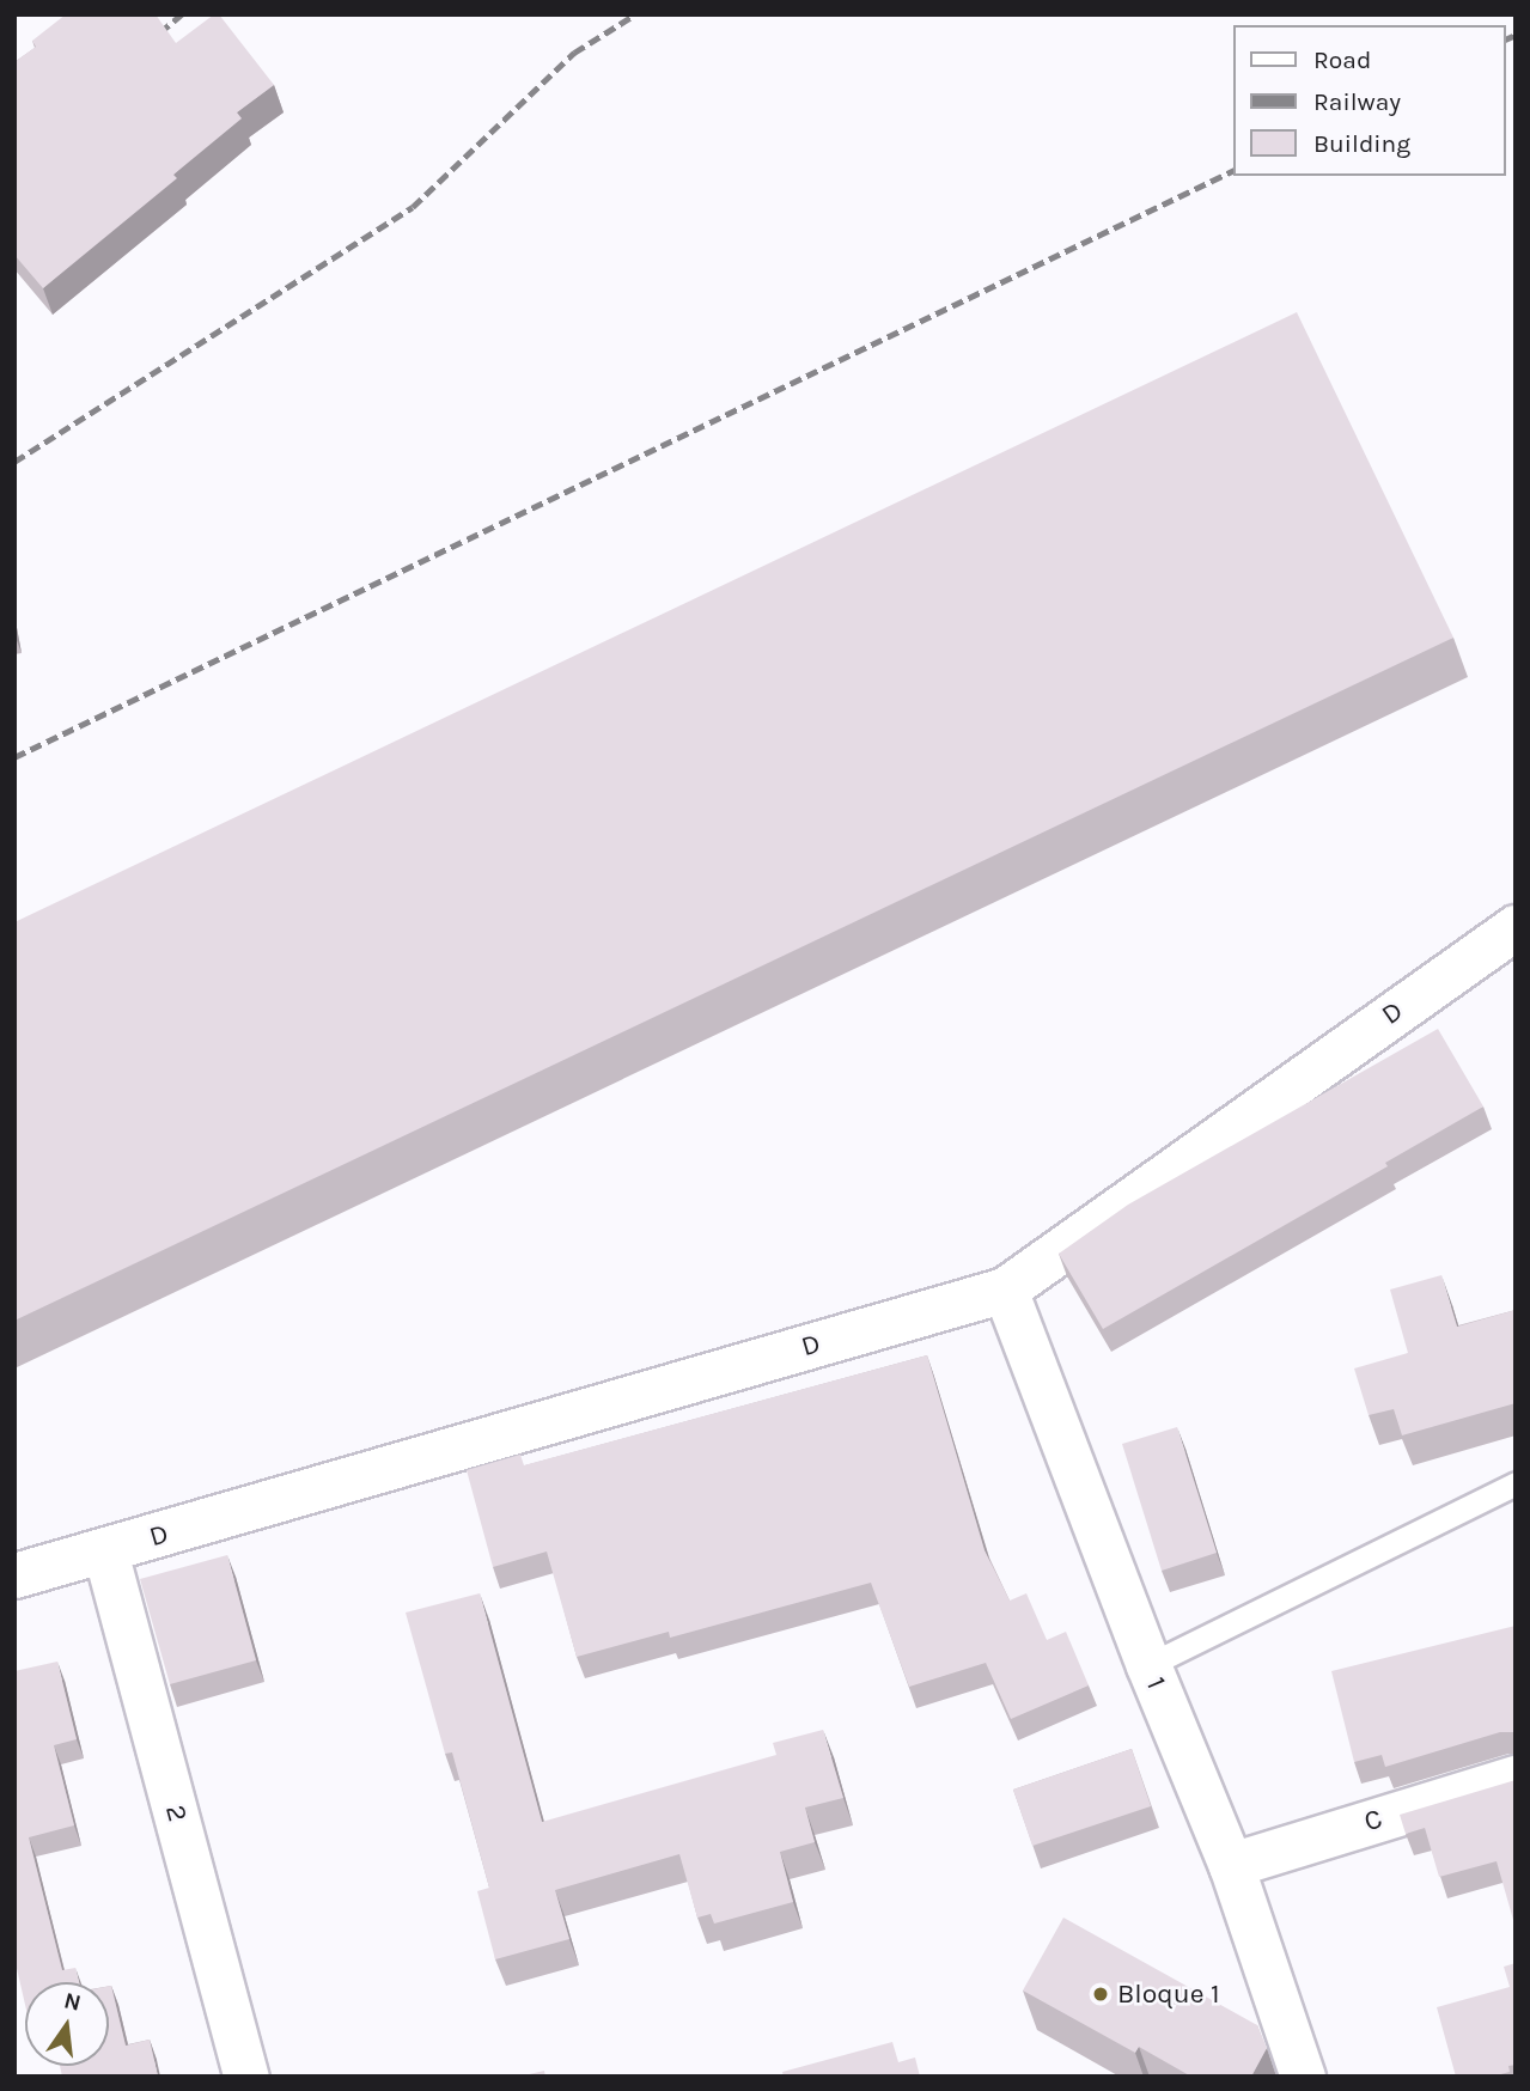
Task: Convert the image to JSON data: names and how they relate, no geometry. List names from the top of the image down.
{
  "streets": {
    "street": [
      "D",
      "1",
      "2",
      "C"
    ]
  },
  "crossings": [
    ["D", "1"],
    ["D", "2"],
    ["1", "C"]
  ],
  "places": ["Bloque 1"],
  "legend": ["Road", "Railway", "Building"],
  "north": "top"
}
